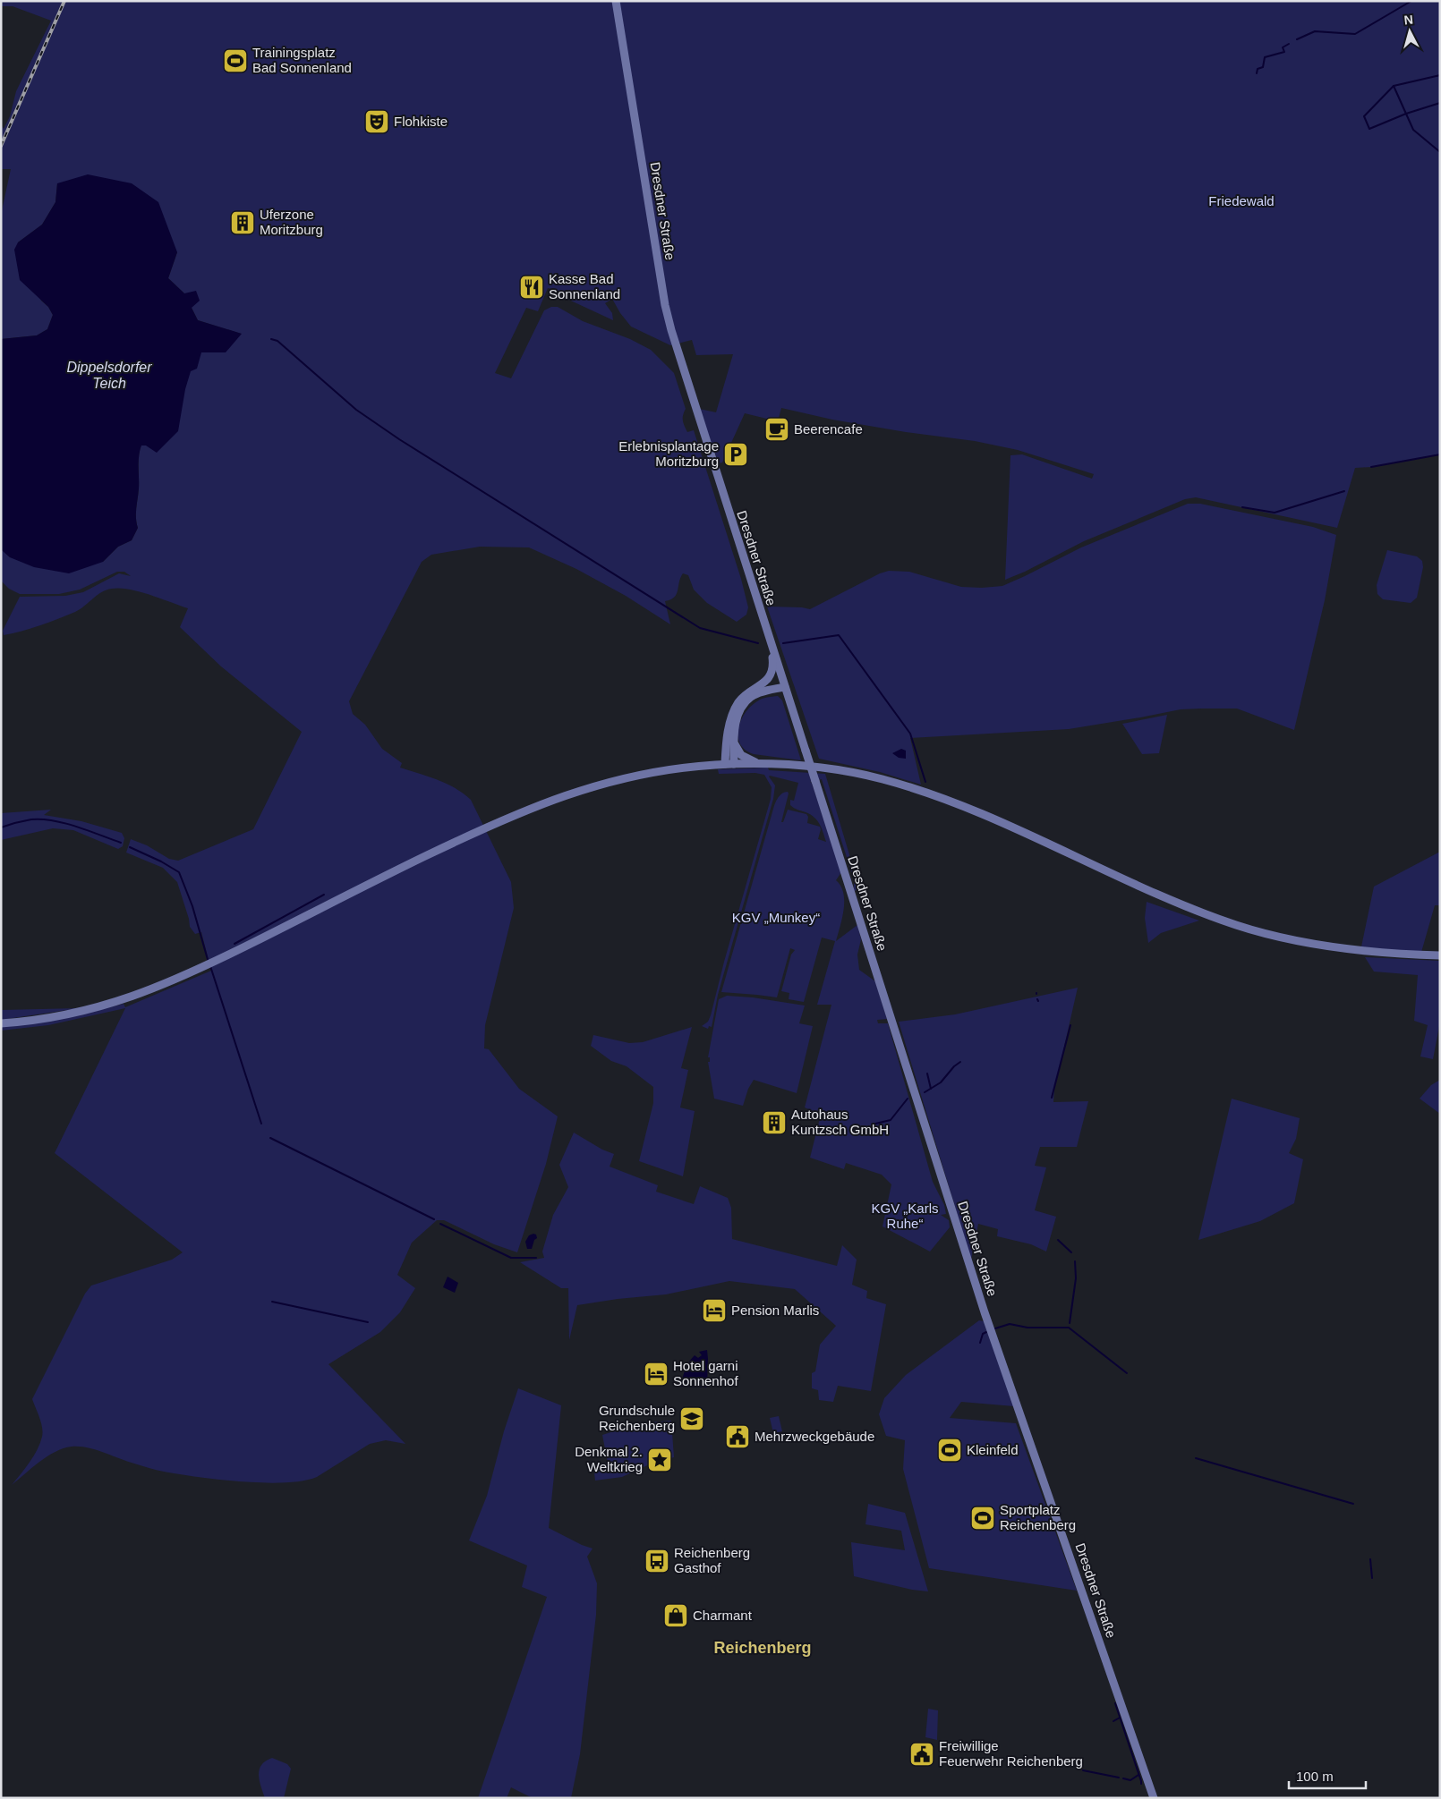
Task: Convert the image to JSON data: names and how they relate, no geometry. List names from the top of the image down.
{
  "streets": {
    "main road": ["Dresdner Straße"]
  },
  "districts": ["Reichenberg"],
  "water": ["Dippelsdorfer Teich"],
  "parks": ["Friedewald", "KGV „Munkey“", "KGV „Karls Ruhe“"],
  "places": {
    "sports": ["Trainingsplatz Bad Sonnenland", "Kleinfeld", "Sportplatz Reichenberg"],
    "theatre": ["Flohkiste"],
    "building": ["Uferzone Moritzburg", "Autohaus Kuntzsch GmbH"],
    "restaurant": ["Kasse Bad Sonnenland"],
    "cafe": ["Beerencafe"],
    "parking": ["Erlebnisplantage Moritzburg"],
    "hotel": ["Pension Marlis", "Hotel garni Sonnenhof"],
    "school or university": ["Grundschule Reichenberg"],
    "public building": ["Mehrzweckgebäude", "Freiwillige Feuerwehr Reichenberg"],
    "place": ["Denkmal 2. Weltkrieg"],
    "bus stop": ["Reichenberg Gasthof"],
    "shop": ["Charmant"]
  },
  "scale_bar": "100 m",
  "north": "top"
}
